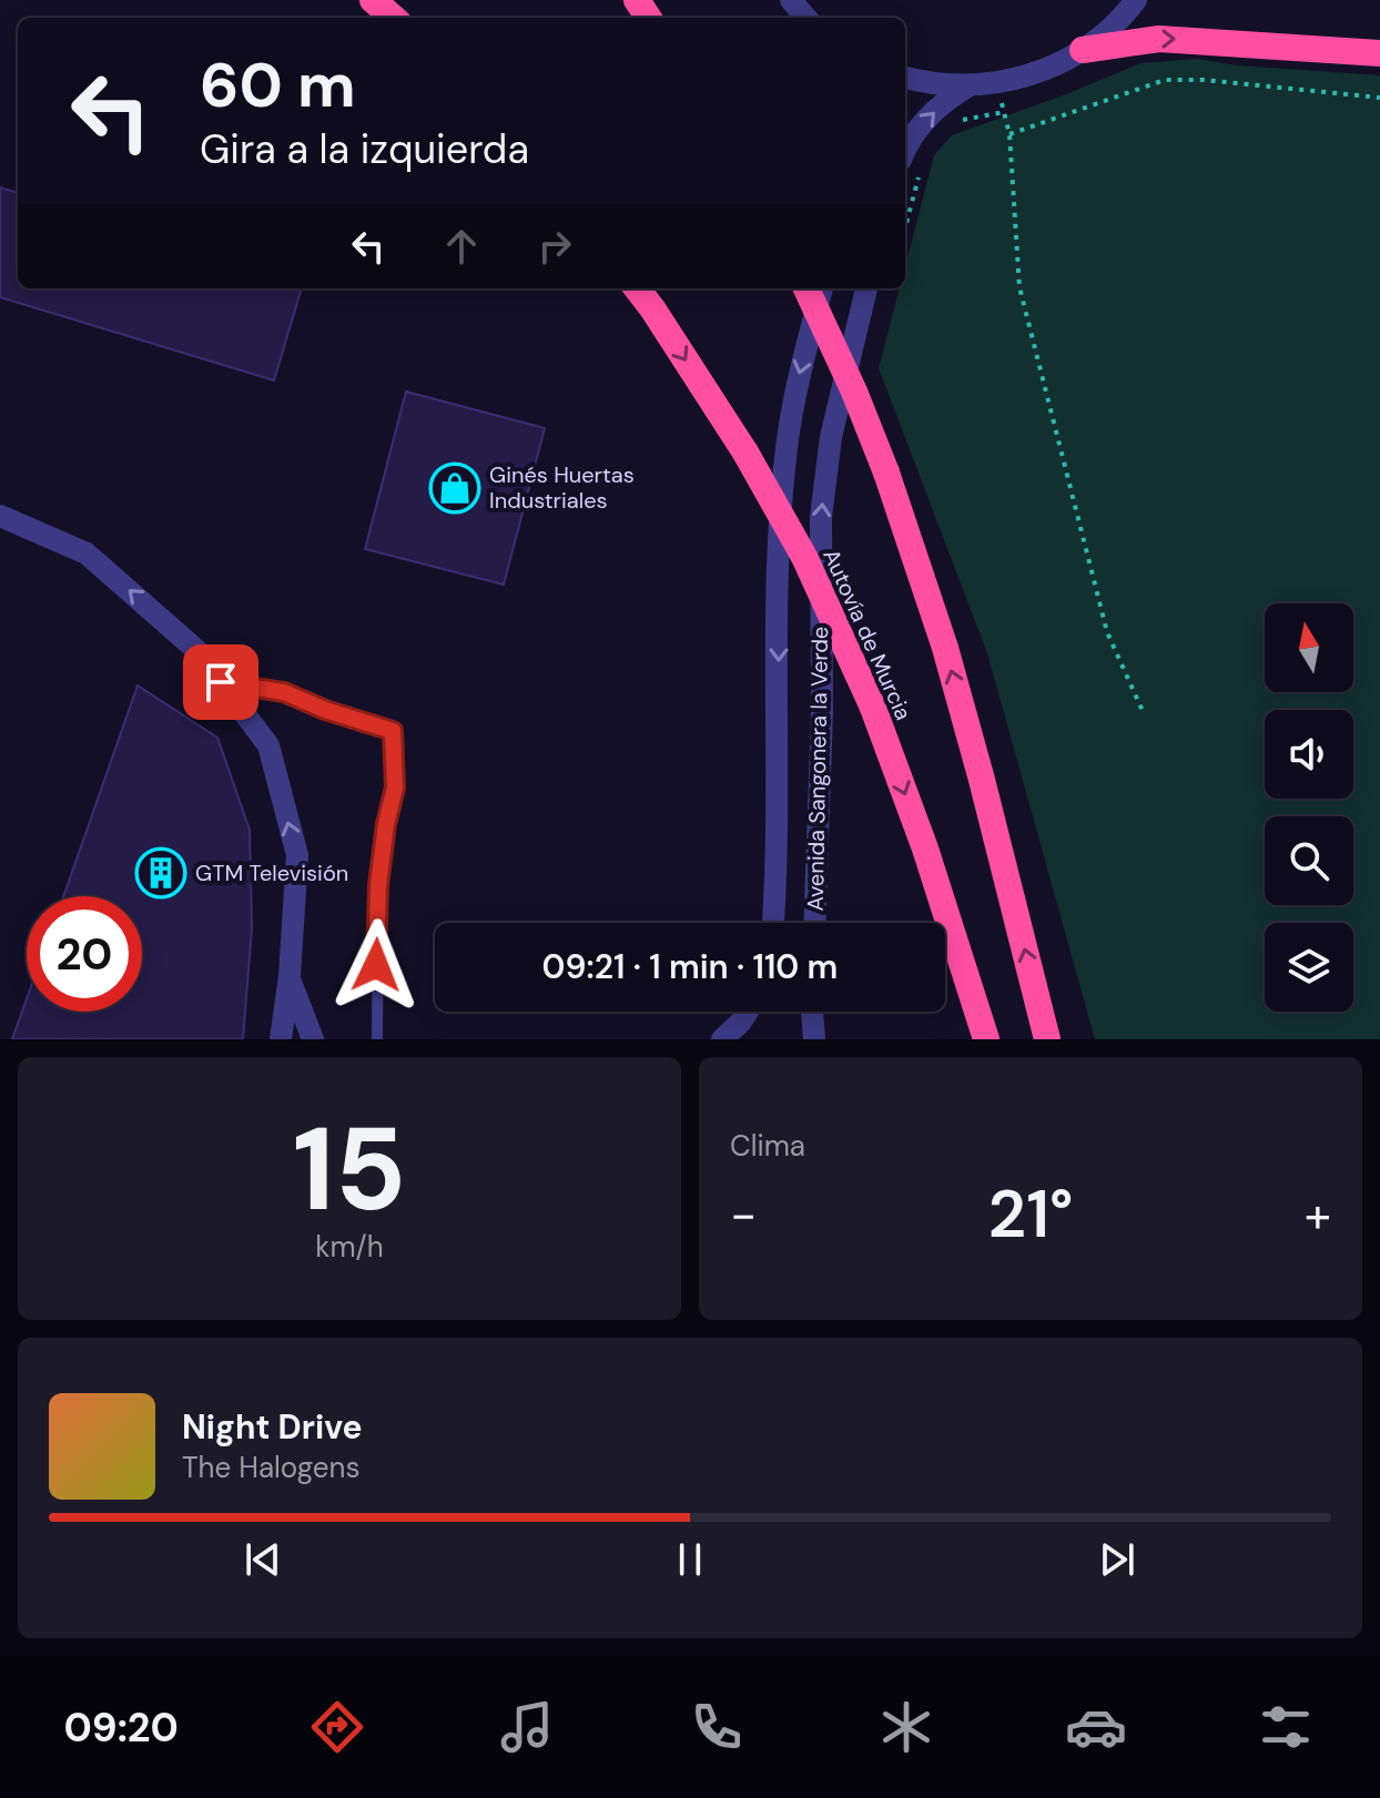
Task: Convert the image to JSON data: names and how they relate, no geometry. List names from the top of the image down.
{
  "streets": {
    "highway": ["Autovía de Murcia"],
    "street": ["Avenida Sangonera la Verde"]
  },
  "places": {
    "shop": ["Ginés Huertas Industriales"],
    "building": ["GTM Televisión"]
  },
  "north": "top",
  "page": {
    "turn": ["60 m", "Gira a la izquierda"],
    "limit": "20",
    "trip": "09:21 · 1 min · 110 m",
    "tile": [
      ["15", "km/h"],
      "Clima"
    ],
    "heat": ["−", "21°", "+"],
    "song": ["Night Drive", "The Halogens"],
    "tabs": "09:20"
  }
}
